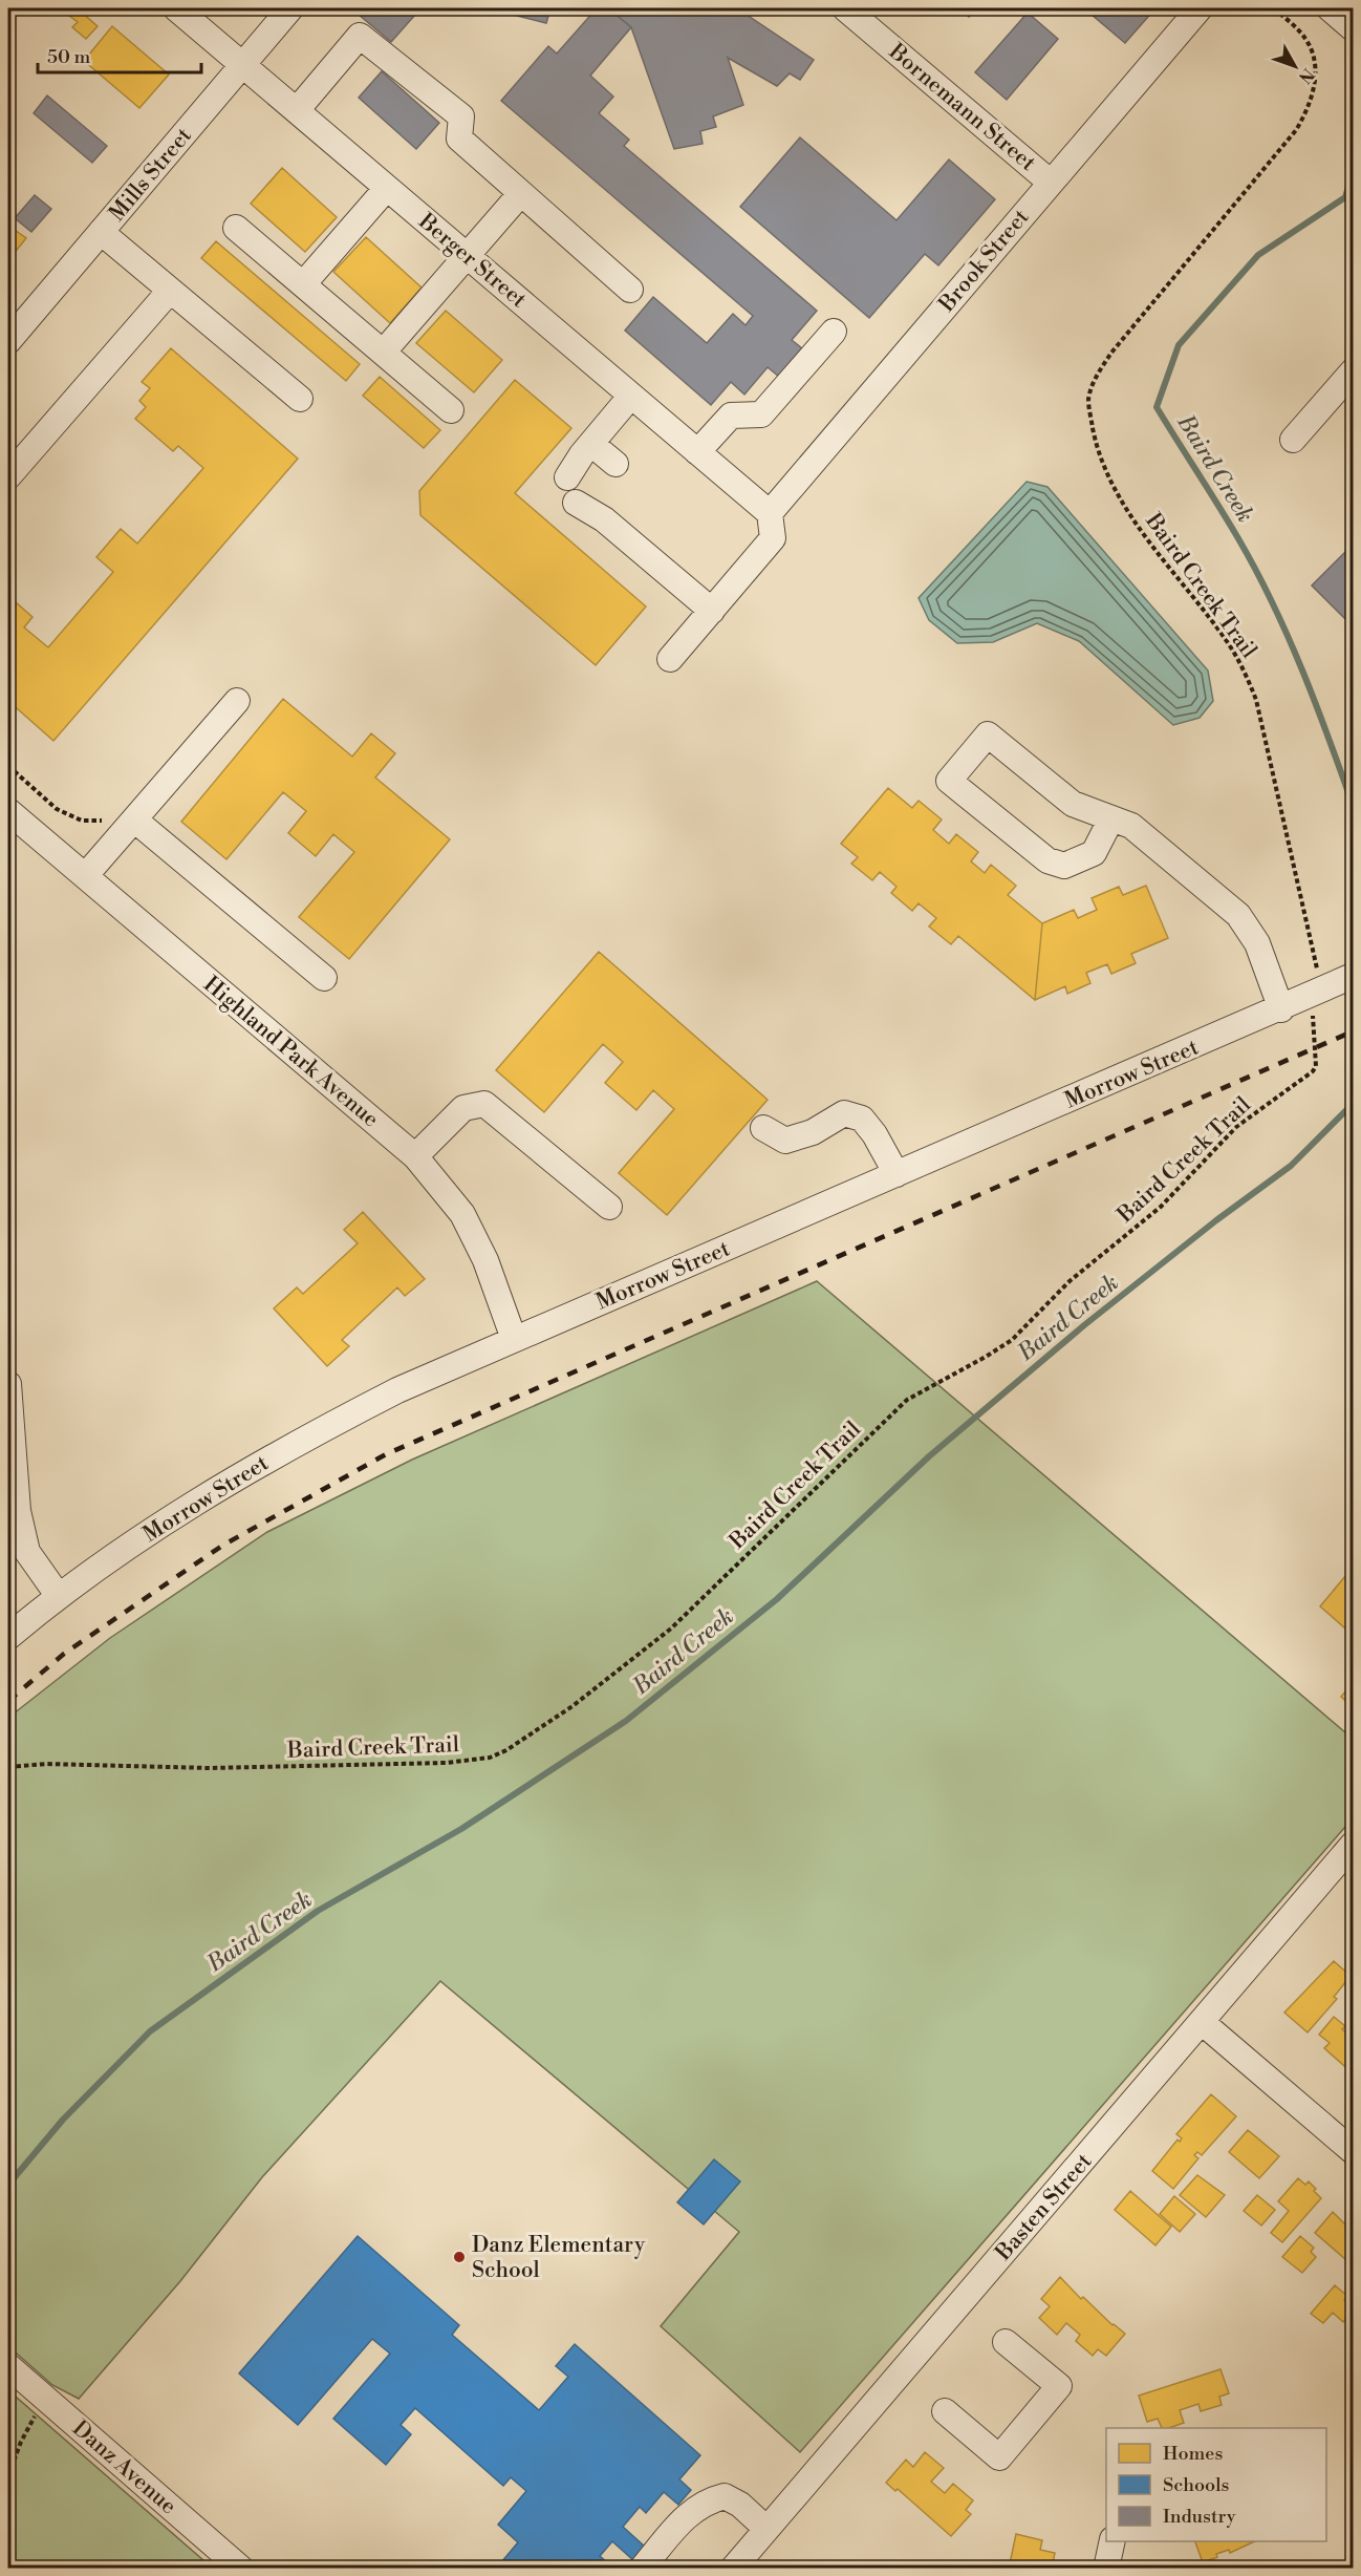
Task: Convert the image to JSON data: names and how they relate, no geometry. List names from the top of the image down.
{
  "streets": {
    "street": [
      "Bornemann Street",
      "Mills Street",
      "Berger Street",
      "Brook Street",
      "Highland Park Avenue",
      "Morrow Street",
      "Basten Street",
      "Danz Avenue"
    ],
    "path": ["Baird Creek Trail"]
  },
  "crossings": [
    ["Bornemann Street", "Brook Street"],
    ["Mills Street", "Berger Street"],
    ["Berger Street", "Brook Street"],
    ["Baird Creek Trail", "Morrow Street"],
    ["Highland Park Avenue", "Morrow Street"]
  ],
  "water": ["Baird Creek"],
  "places": ["Danz Elementary School"],
  "legend": ["Homes", "Schools", "Industry"],
  "scale_bar": "50 m",
  "north": "bottom right"
}
